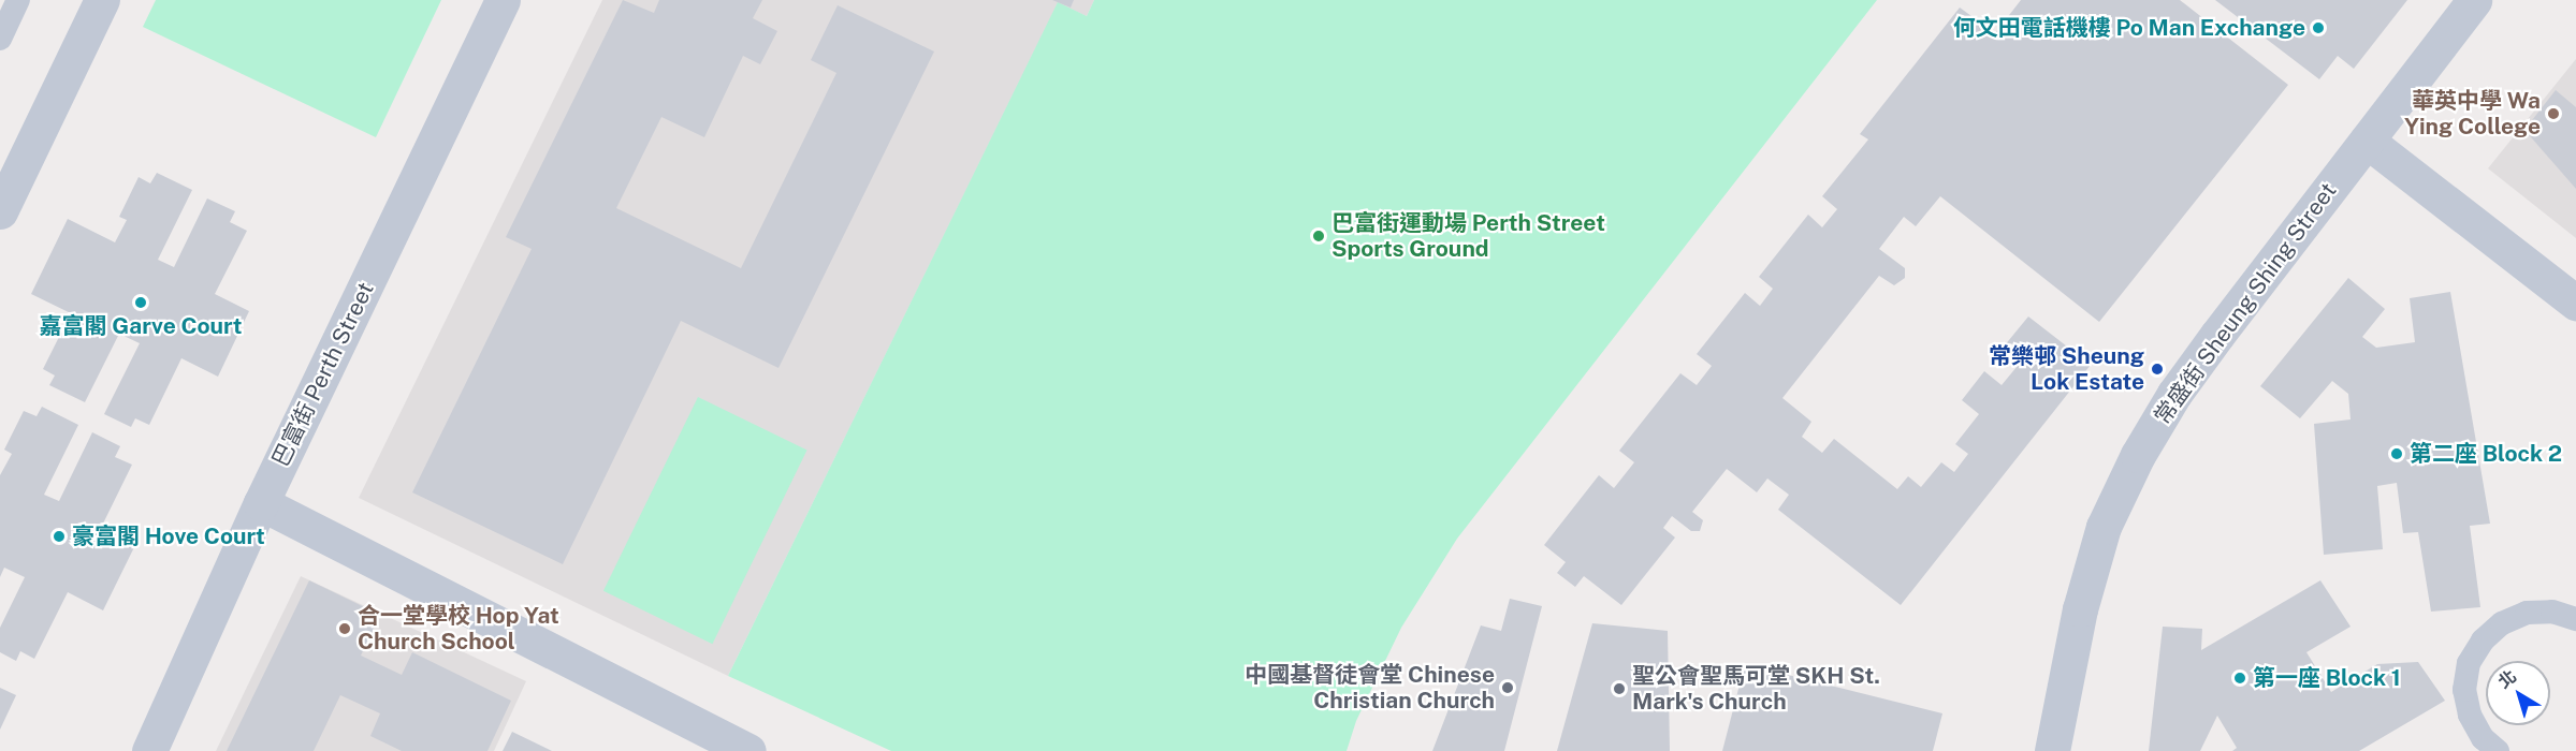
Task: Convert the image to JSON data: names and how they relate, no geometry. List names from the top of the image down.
{
  "streets": {
    "street": ["常盛街 Sheung Shing Street", "巴富街 Perth Street"]
  },
  "places": [
    "何文田電話機樓 Po Man Exchange",
    "華英中學 Wa Ying College",
    "巴富街運動場 Perth Street Sports Ground",
    "嘉富閣 Garve Court",
    "常樂邨 Sheung Lok Estate",
    "第二座 Block 2",
    "豪富閣 Hove Court",
    "合一堂學校 Hop Yat Church School",
    "第一座 Block 1",
    "中國基督徒會堂 Chinese Christian Church",
    "聖公會聖馬可堂 SKH St. Mark's Church"
  ],
  "north": "top left"
}
